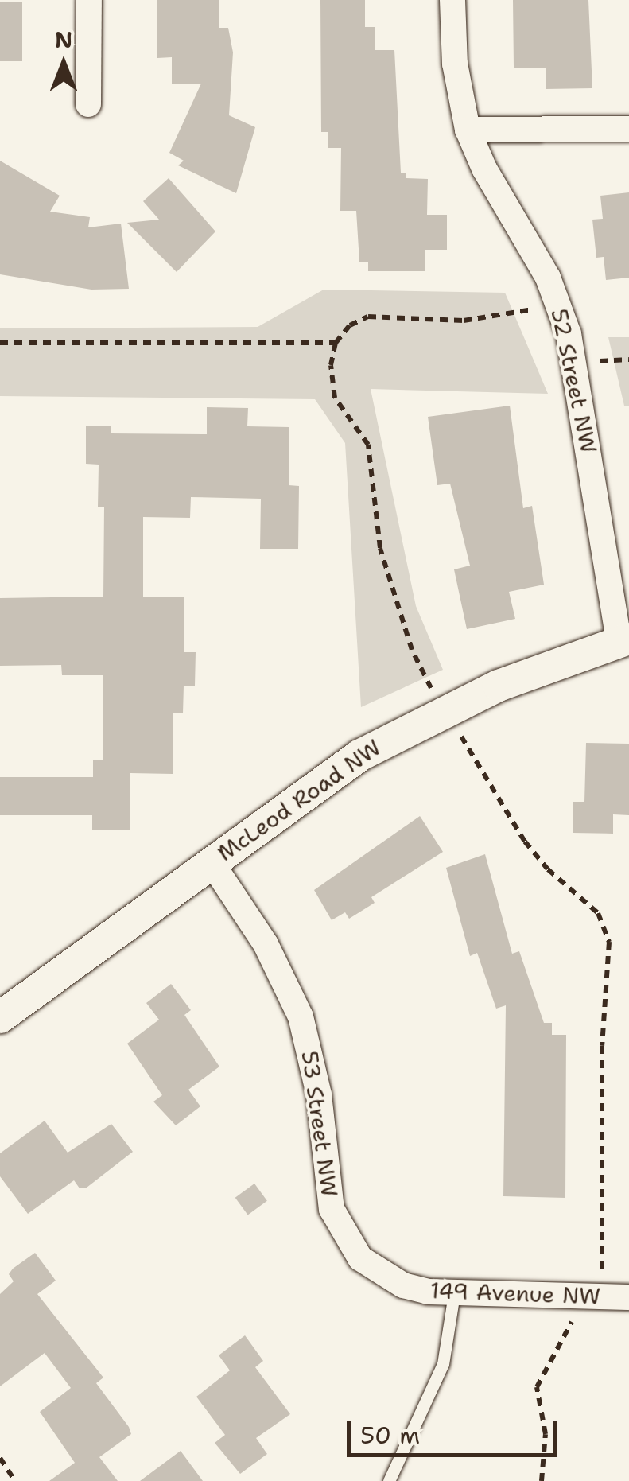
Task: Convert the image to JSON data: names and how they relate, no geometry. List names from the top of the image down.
{
  "streets": {
    "street": [
      "52 Street NW",
      "McLeod Road NW",
      "53 Street NW",
      "149 Avenue NW"
    ]
  },
  "crossings": [
    ["52 Street NW", "McLeod Road NW"],
    ["McLeod Road NW", "53 Street NW"],
    ["53 Street NW", "149 Avenue NW"]
  ],
  "scale_bar": "50 m",
  "north": "top"
}
